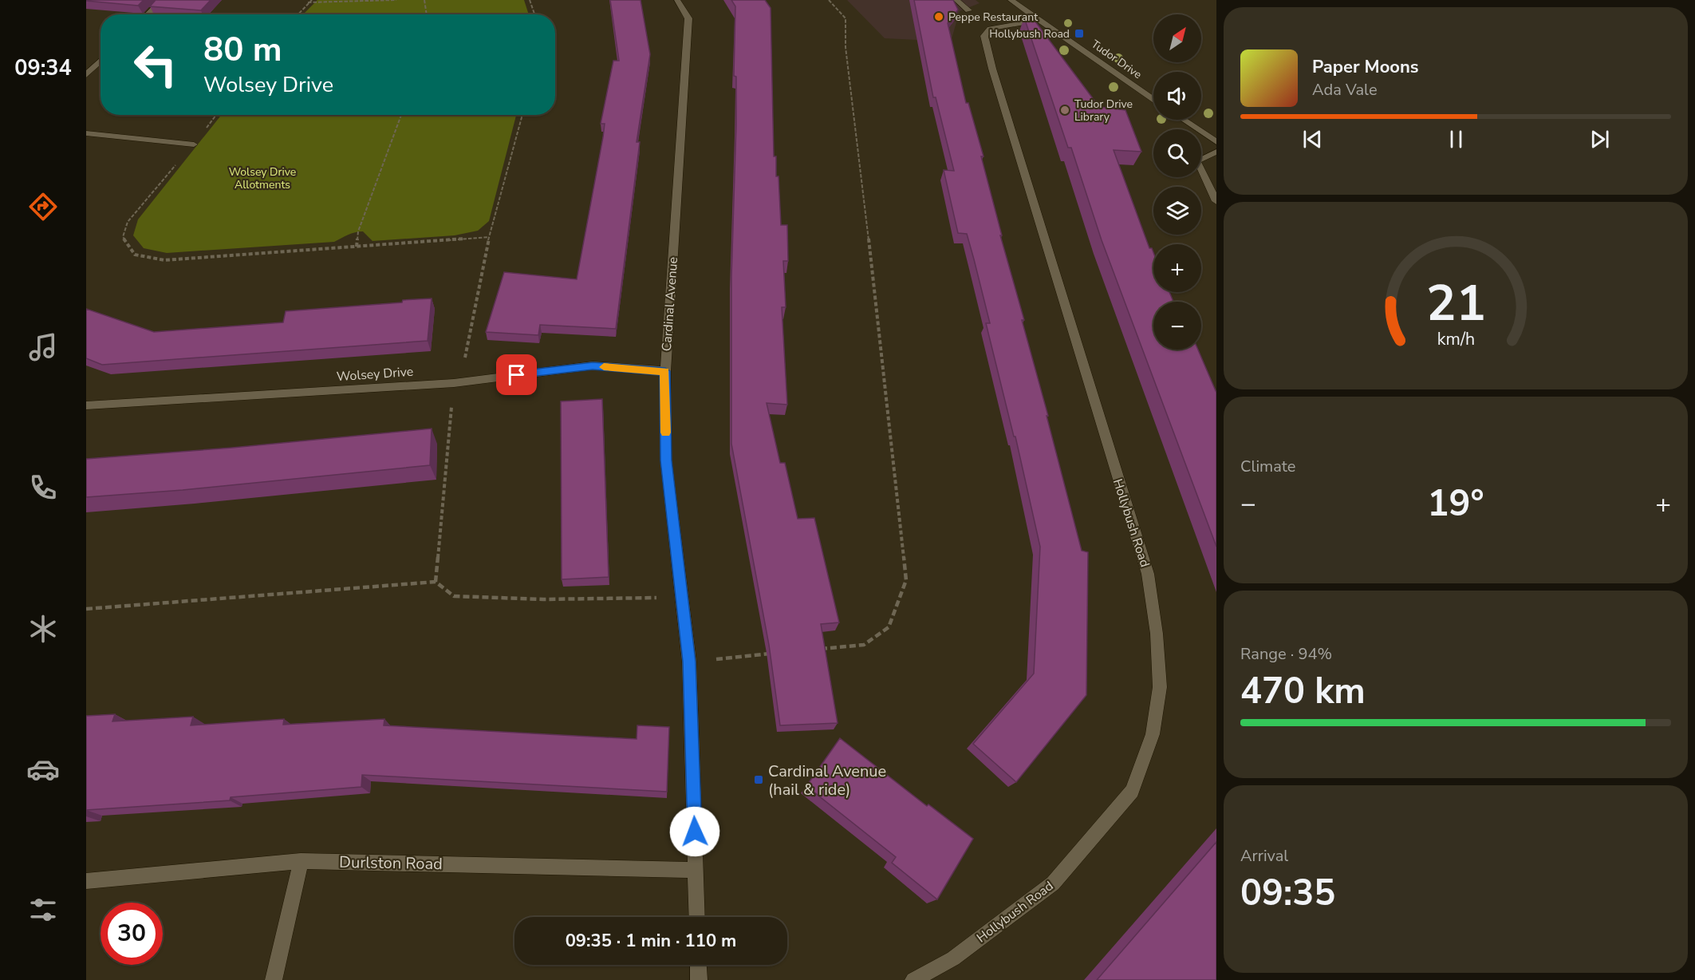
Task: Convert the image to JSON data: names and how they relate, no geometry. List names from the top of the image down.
{
  "streets": {
    "street": [
      "Tudor Drive",
      "Cardinal Avenue",
      "Wolsey Drive",
      "Hollybush Road",
      "Durlston Road"
    ]
  },
  "crossings": [
    ["Tudor Drive", "Hollybush Road"],
    ["Cardinal Avenue", "Wolsey Drive"],
    ["Cardinal Avenue", "Durlston Road"]
  ],
  "parks": ["Wolsey Drive Allotments"],
  "places": {
    "other": ["Peppe Restaurant", "Tudor Drive Library"],
    "transit": ["Hollybush Road", "Cardinal Avenue (hail & ride)"]
  },
  "north": "top right",
  "page": {
    "tabs": "09:34",
    "map_buttons": ["+", "−"],
    "turn": ["80 m", "Wolsey Drive"],
    "song": ["Paper Moons", "Ada Vale"],
    "tile": [
      "Climate",
      ["Range · 94%", "470 km"],
      ["Arrival", "09:35"]
    ],
    "heat": ["−", "19°", "+"],
    "limit": "30",
    "trip": "09:35 · 1 min · 110 m",
    "gauge": ["21", "km/h"]
  }
}
